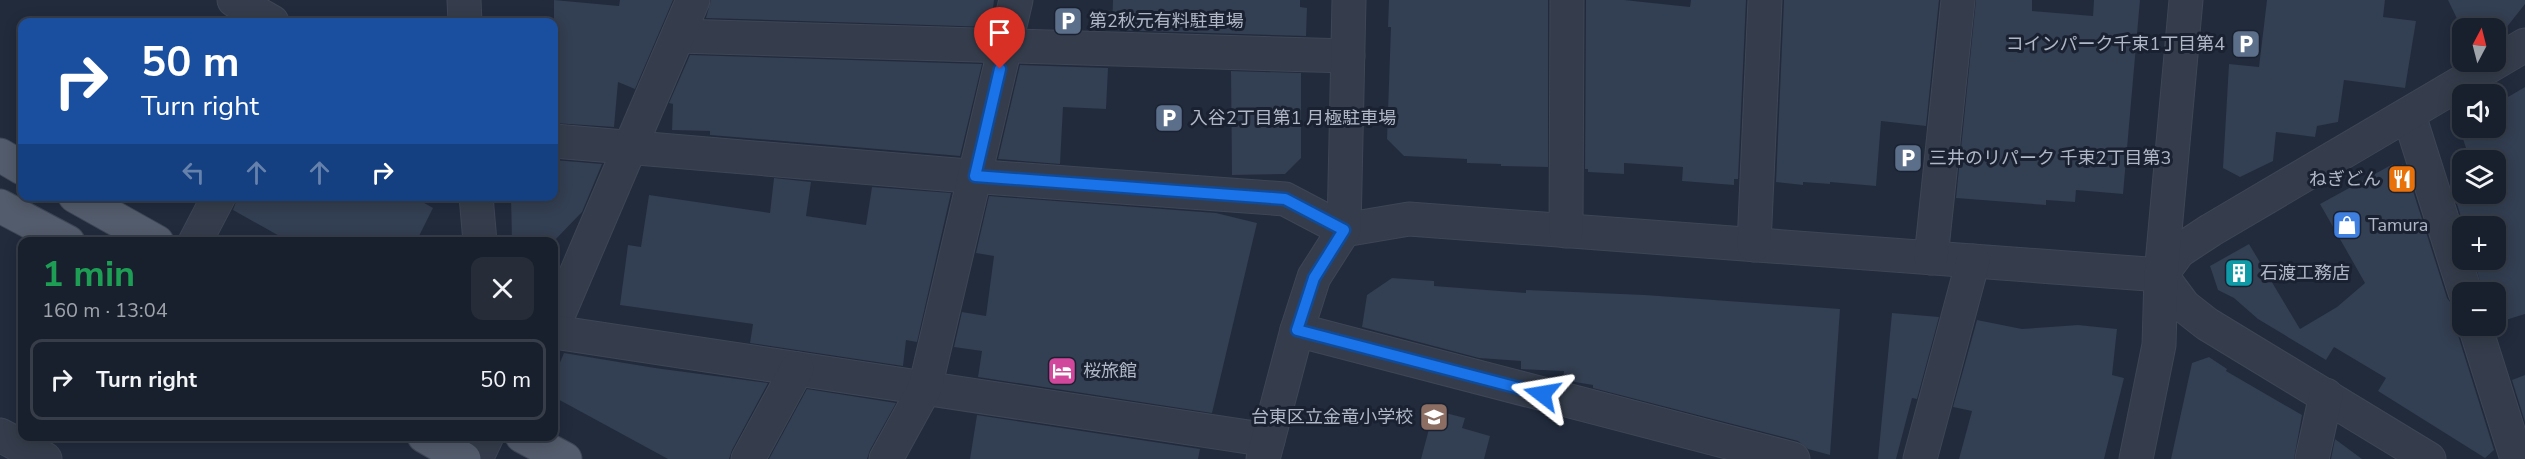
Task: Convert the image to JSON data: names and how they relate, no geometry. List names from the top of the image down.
{
  "places": {
    "parking": [
      "第2秋元有料駐車場",
      "コインパーク千束1丁目第4",
      "入谷2丁目第1 月極駐車場",
      "三井のリパーク 千束2丁目第3"
    ],
    "restaurant": ["ねぎどん"],
    "shop": ["Tamura"],
    "building": ["石渡工務店"],
    "hotel": ["桜旅館"],
    "school or university": ["台東区立金竜小学校"]
  },
  "north": "top",
  "page": {
    "map_buttons": ["+", "−"],
    "turn": ["50 m", "Turn right"],
    "heading": ["1 min", "160 m · 13:04"],
    "list": [
      {
        "name": "Turn right",
        "value": "50 m"
      }
    ]
  }
}
